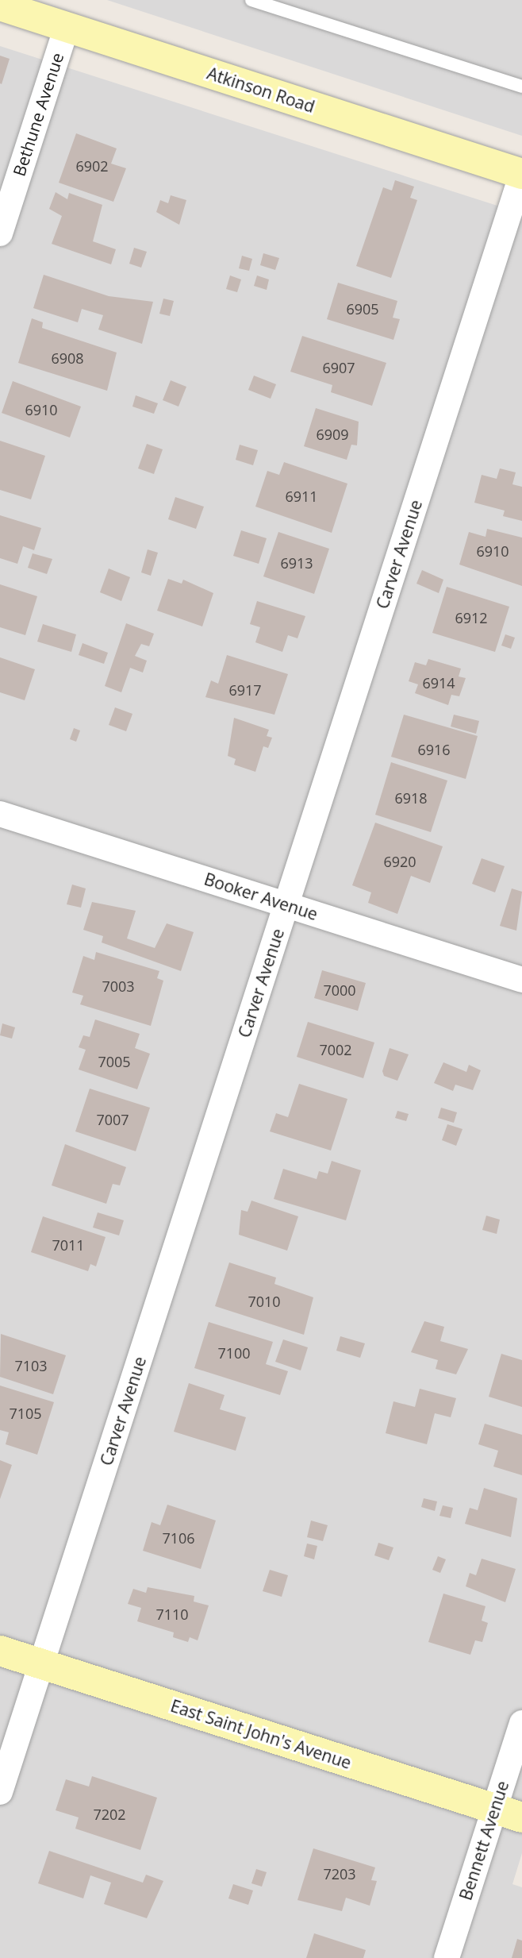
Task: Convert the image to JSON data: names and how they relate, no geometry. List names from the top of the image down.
{
  "streets": {
    "street": [
      "Atkinson Road",
      "Bethune Avenue",
      "Carver Avenue",
      "Booker Avenue",
      "East Saint John's Avenue",
      "Bennett Avenue"
    ]
  },
  "crossings": [
    ["Atkinson Road", "Bethune Avenue"],
    ["Atkinson Road", "Carver Avenue"],
    ["Carver Avenue", "Booker Avenue"],
    ["Carver Avenue", "East Saint John's Avenue"],
    ["East Saint John's Avenue", "Bennett Avenue"]
  ],
  "house_numbers": [
    "6902",
    "6905",
    "6908",
    "6907",
    "6910",
    "6909",
    "6911",
    "6910",
    "6913",
    "6912",
    "6914",
    "6917",
    "6916",
    "6918",
    "6920",
    "7003",
    "7000",
    "7002",
    "7005",
    "7007",
    "7011",
    "7010",
    "7100",
    "7103",
    "7105",
    "7106",
    "7110",
    "7202",
    "7203"
  ]
}
